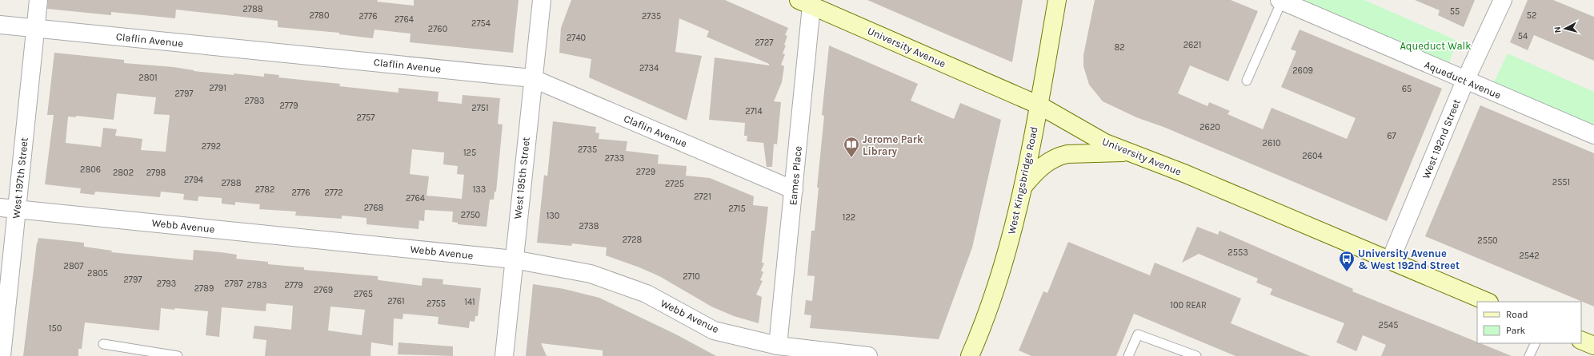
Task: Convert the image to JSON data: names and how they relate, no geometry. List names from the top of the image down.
{
  "streets": {
    "street": [
      "Claflin Avenue",
      "University Avenue",
      "Aqueduct Avenue",
      "West 192nd Street",
      "Eames Place",
      "West 197th Street",
      "West 195th Street",
      "West Kingsbridge Road",
      "Webb Avenue"
    ]
  },
  "crossings": [
    ["Claflin Avenue", "Eames Place"],
    ["Claflin Avenue", "West 197th Street"],
    ["Claflin Avenue", "West 195th Street"],
    ["University Avenue", "West 192nd Street"],
    ["University Avenue", "Eames Place"],
    ["University Avenue", "West Kingsbridge Road"],
    ["Aqueduct Avenue", "West 192nd Street"],
    ["Eames Place", "Webb Avenue"],
    ["West 197th Street", "Webb Avenue"],
    ["West 195th Street", "Webb Avenue"]
  ],
  "parks": ["Aqueduct Walk"],
  "places": {
    "library": ["Jerome Park Library"],
    "bus stop": ["University Avenue & West 192nd Street"]
  },
  "house_numbers": [
    "2788",
    "55",
    "2780",
    "52",
    "2776",
    "2735",
    "2764",
    "2754",
    "2760",
    "54",
    "2740",
    "2727",
    "2621",
    "82",
    "2734",
    "2609",
    "2801",
    "2791",
    "65",
    "2797",
    "2783",
    "2779",
    "2751",
    "2714",
    "2757",
    "2620",
    "67",
    "2610",
    "2792",
    "2735",
    "125",
    "2604",
    "2733",
    "2806",
    "2729",
    "2802",
    "2798",
    "2794",
    "2551",
    "2788",
    "2725",
    "2782",
    "133",
    "2776",
    "2772",
    "2721",
    "2764",
    "2768",
    "2715",
    "2750",
    "130",
    "122",
    "2738",
    "2728",
    "2550",
    "2553",
    "2542",
    "2807",
    "2805",
    "2710",
    "2797",
    "2793",
    "2787",
    "2783",
    "2779",
    "2789",
    "2769",
    "2765",
    "2761",
    "141",
    "2755",
    "100 REAR",
    "2545",
    "150"
  ],
  "legend": ["Road", "Park"],
  "north": "left"
}
